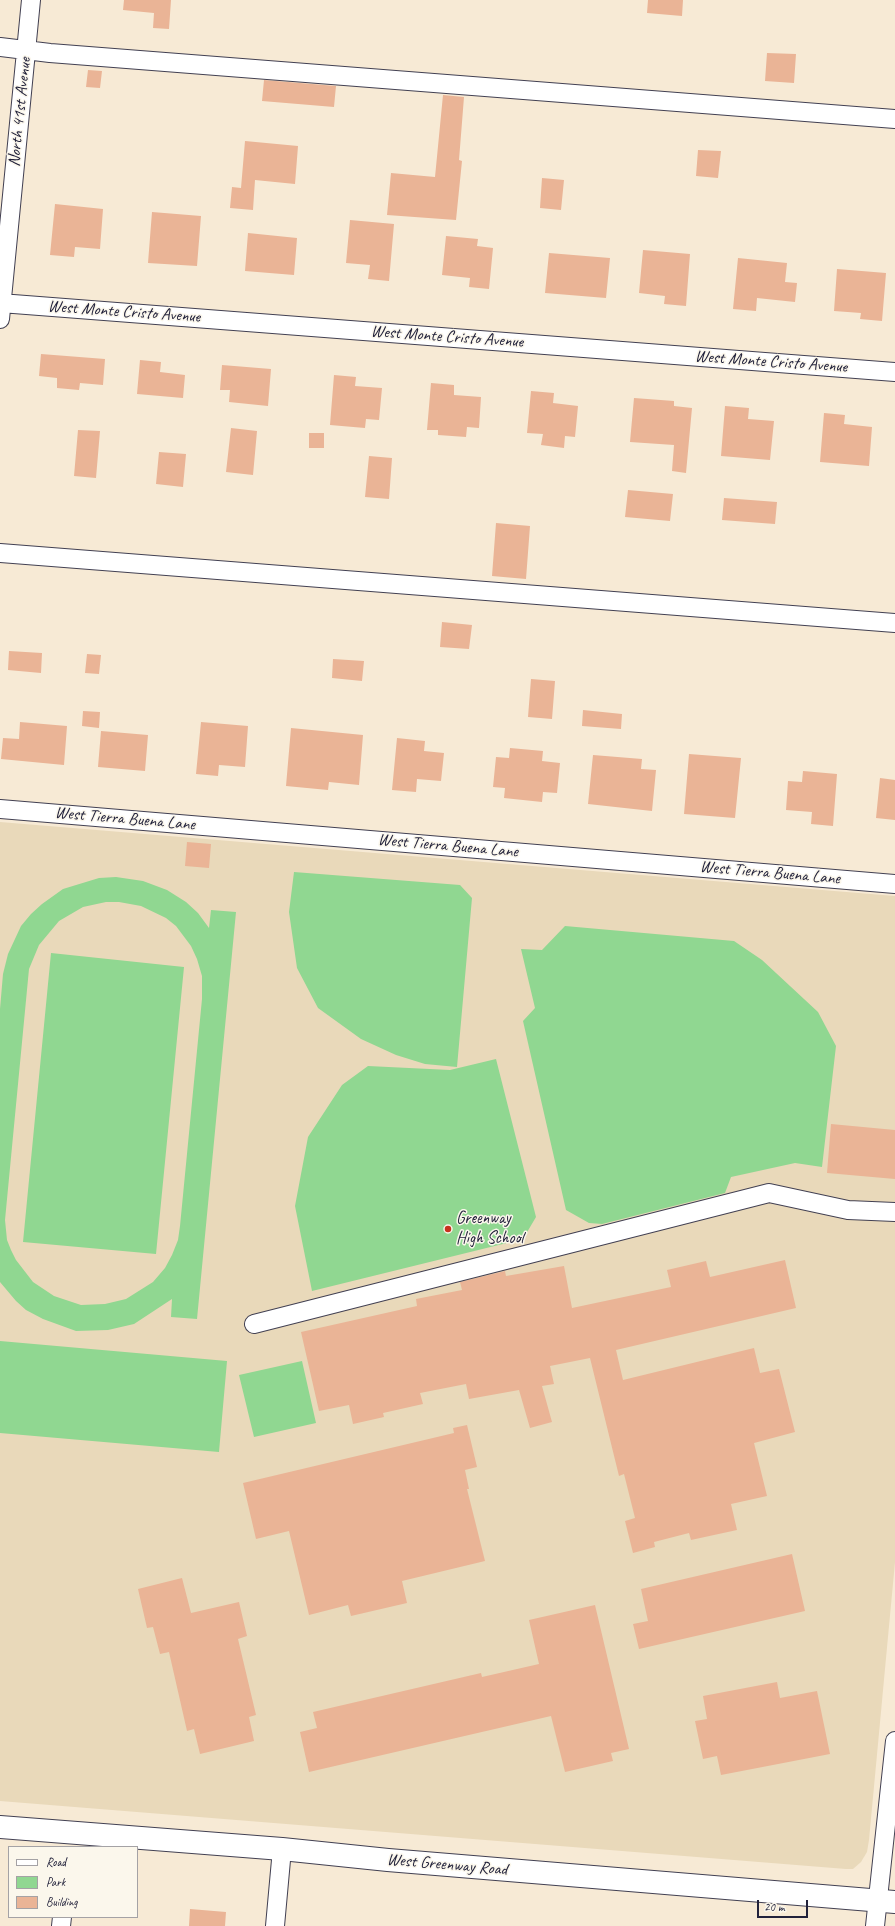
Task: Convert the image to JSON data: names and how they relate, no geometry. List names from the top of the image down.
{
  "streets": {
    "main road": ["West Greenway Road"],
    "street": ["North 41st Avenue", "West Monte Cristo Avenue", "West Tierra Buena Lane"]
  },
  "crossings": [
    ["North 41st Avenue", "West Monte Cristo Avenue"]
  ],
  "places": ["Greenway High School"],
  "legend": ["Road", "Park", "Building"],
  "scale_bar": "20 m"
}
